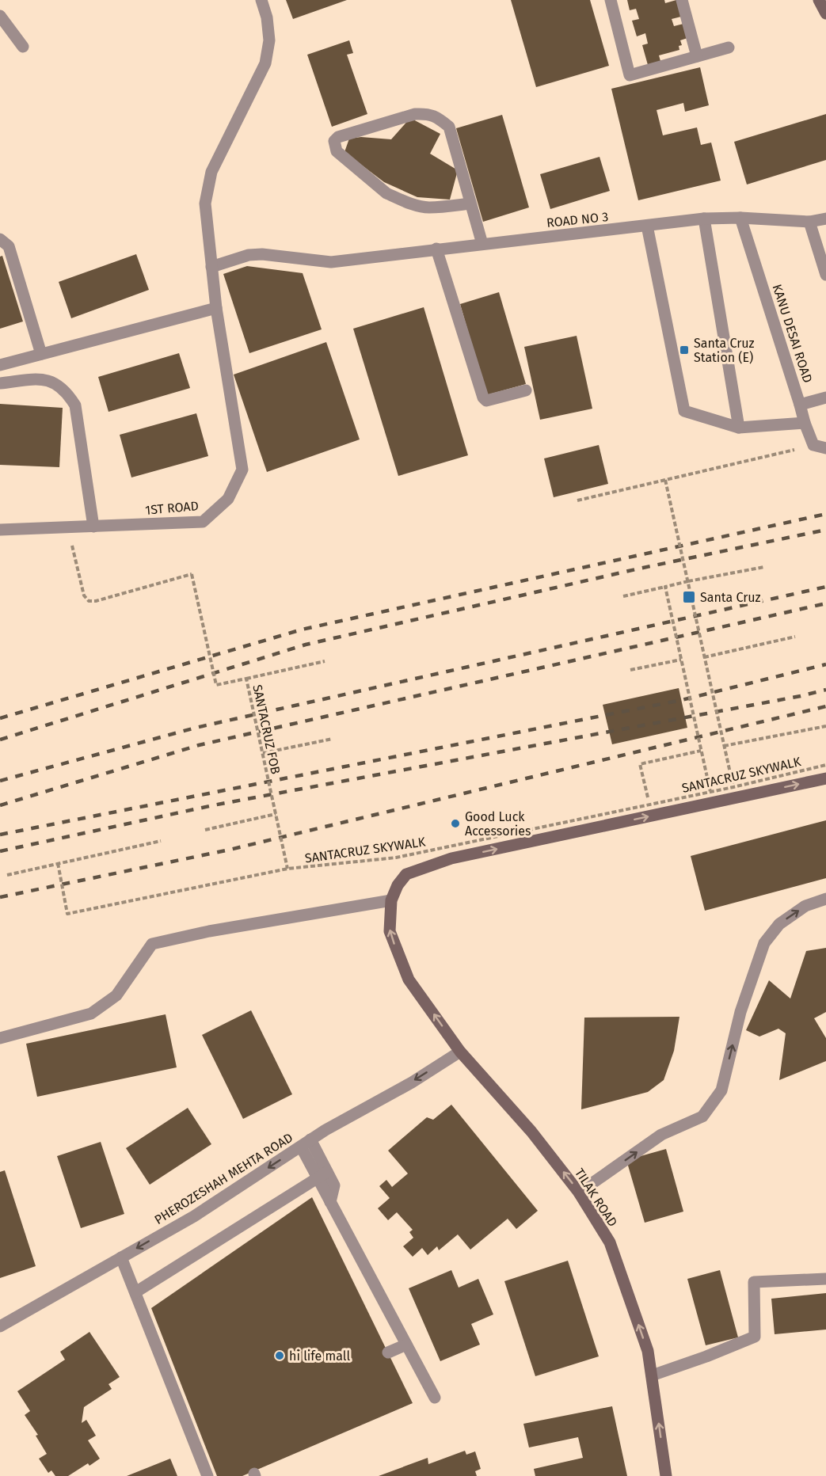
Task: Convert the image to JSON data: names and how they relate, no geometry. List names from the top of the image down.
{
  "streets": {
    "street": [
      "ROAD NO 3",
      "KANU DESAI ROAD",
      "1ST ROAD",
      "PHEROZESHAH MEHTA ROAD",
      "TILAK ROAD"
    ],
    "path": ["SANTACRUZ FOB", "SANTACRUZ SKYWALK"]
  },
  "crossings": [
    ["ROAD NO 3", "KANU DESAI ROAD"],
    ["ROAD NO 3", "1ST ROAD"],
    ["SANTACRUZ FOB", "SANTACRUZ SKYWALK"],
    ["PHEROZESHAH MEHTA ROAD", "TILAK ROAD"]
  ],
  "one_way": ["TILAK ROAD"],
  "places": {
    "transit": ["Santa Cruz Station (E)", "Santa Cruz"],
    "other": ["Good Luck Accessories", "hi life mall"]
  }
}
